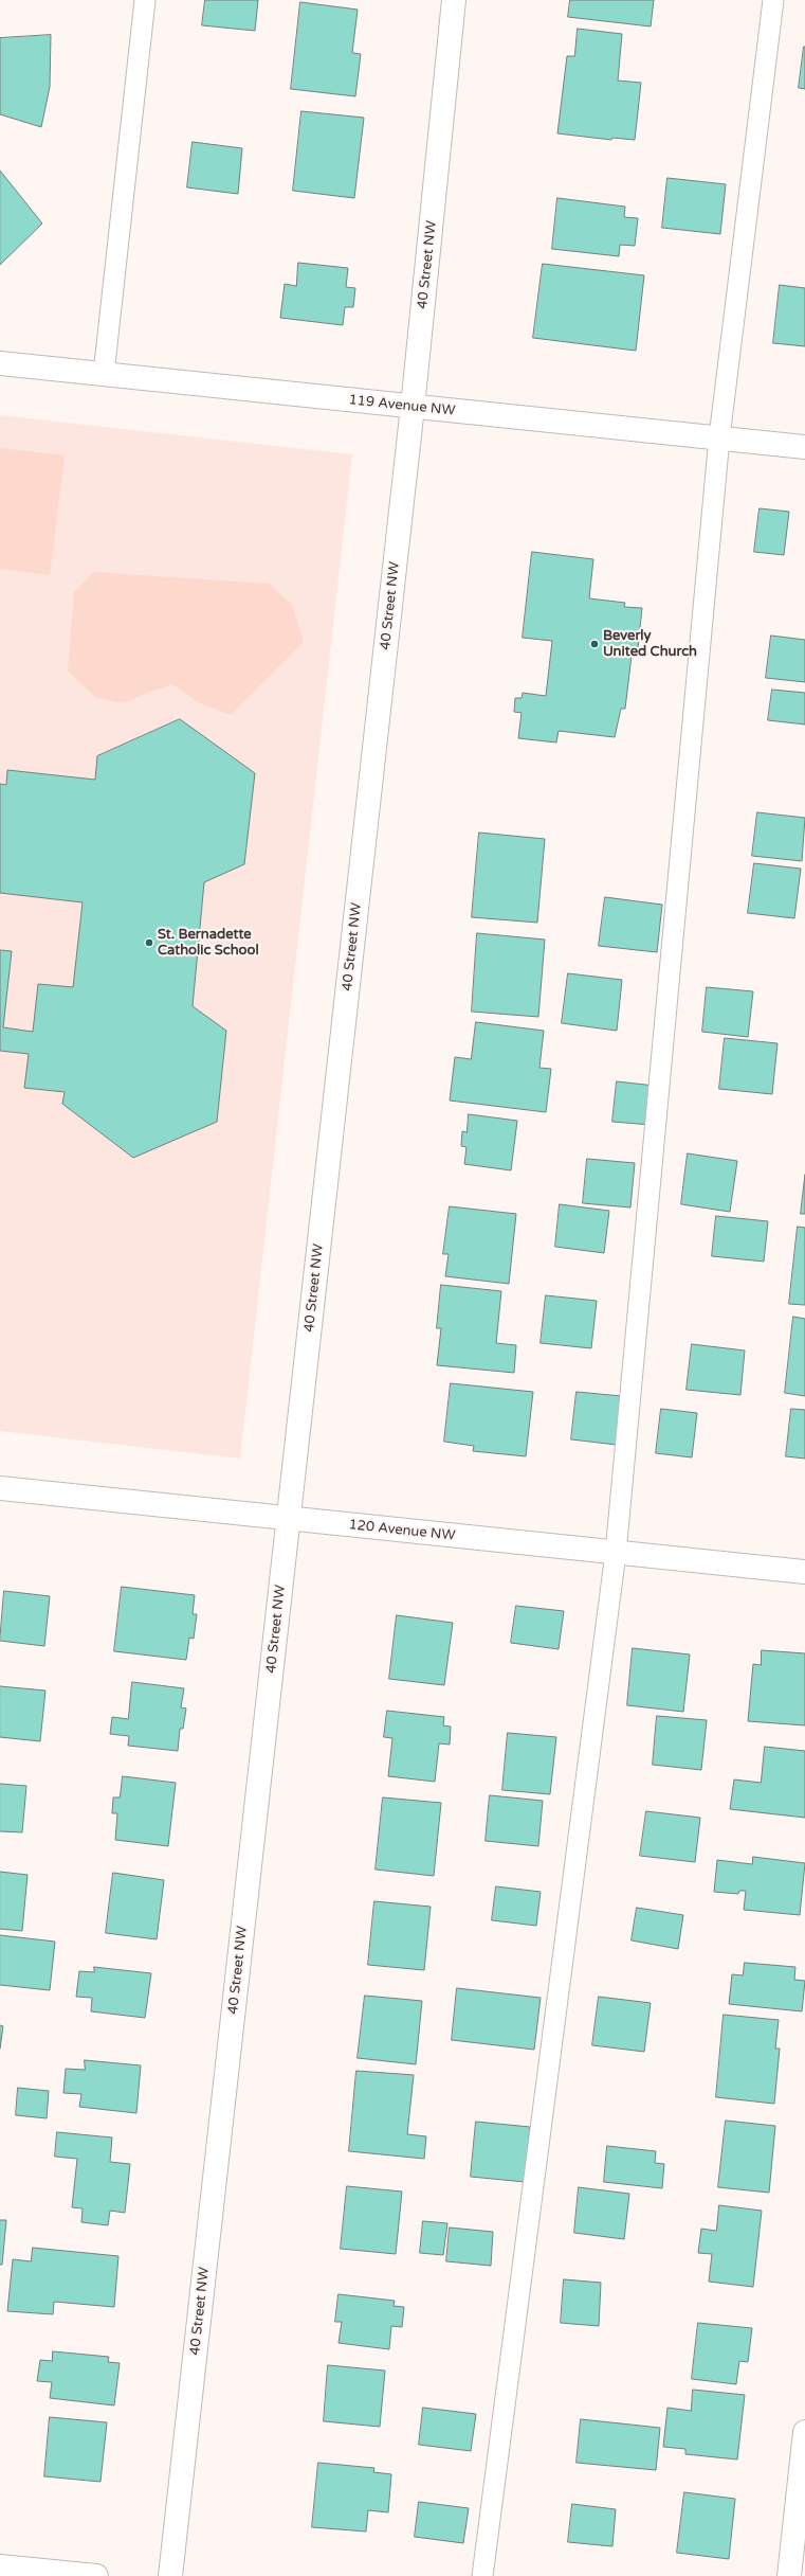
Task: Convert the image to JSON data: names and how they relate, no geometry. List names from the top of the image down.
{
  "streets": {
    "street": ["40 Street NW", "119 Avenue NW", "120 Avenue NW"]
  },
  "crossings": [
    ["40 Street NW", "119 Avenue NW"],
    ["40 Street NW", "120 Avenue NW"]
  ],
  "places": ["Beverly United Church", "St. Bernadette Catholic School"]
}
